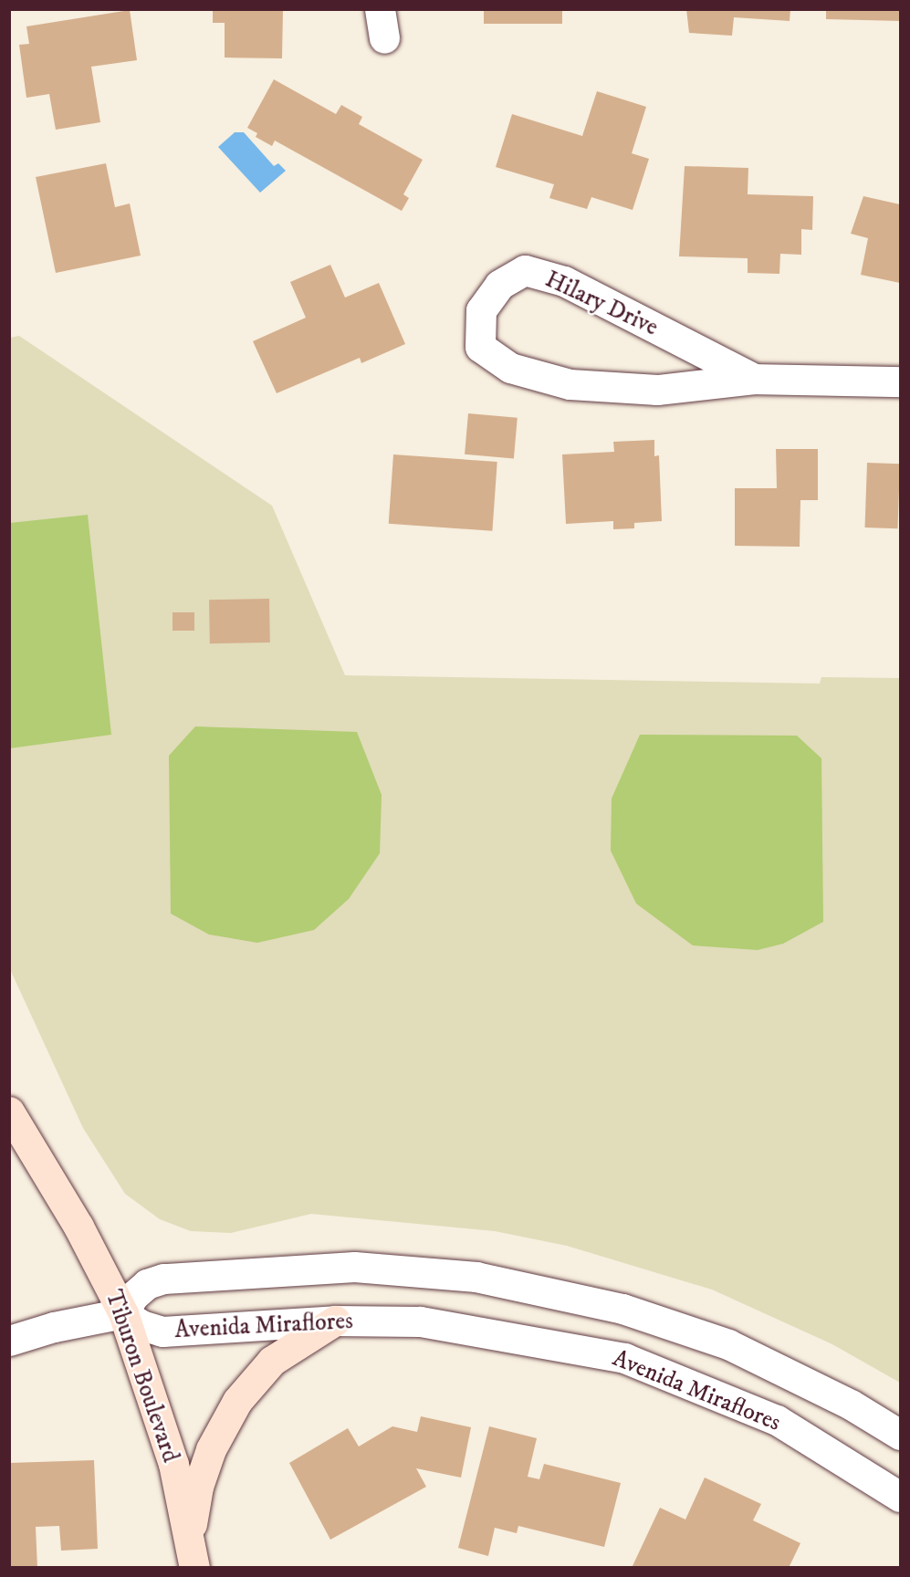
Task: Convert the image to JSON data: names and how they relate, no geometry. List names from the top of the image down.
{
  "streets": {
    "main road": ["Tiburon Boulevard"],
    "street": ["Hilary Drive", "Avenida Miraflores"]
  },
  "crossings": [
    ["Avenida Miraflores", "Tiburon Boulevard"]
  ]
}
